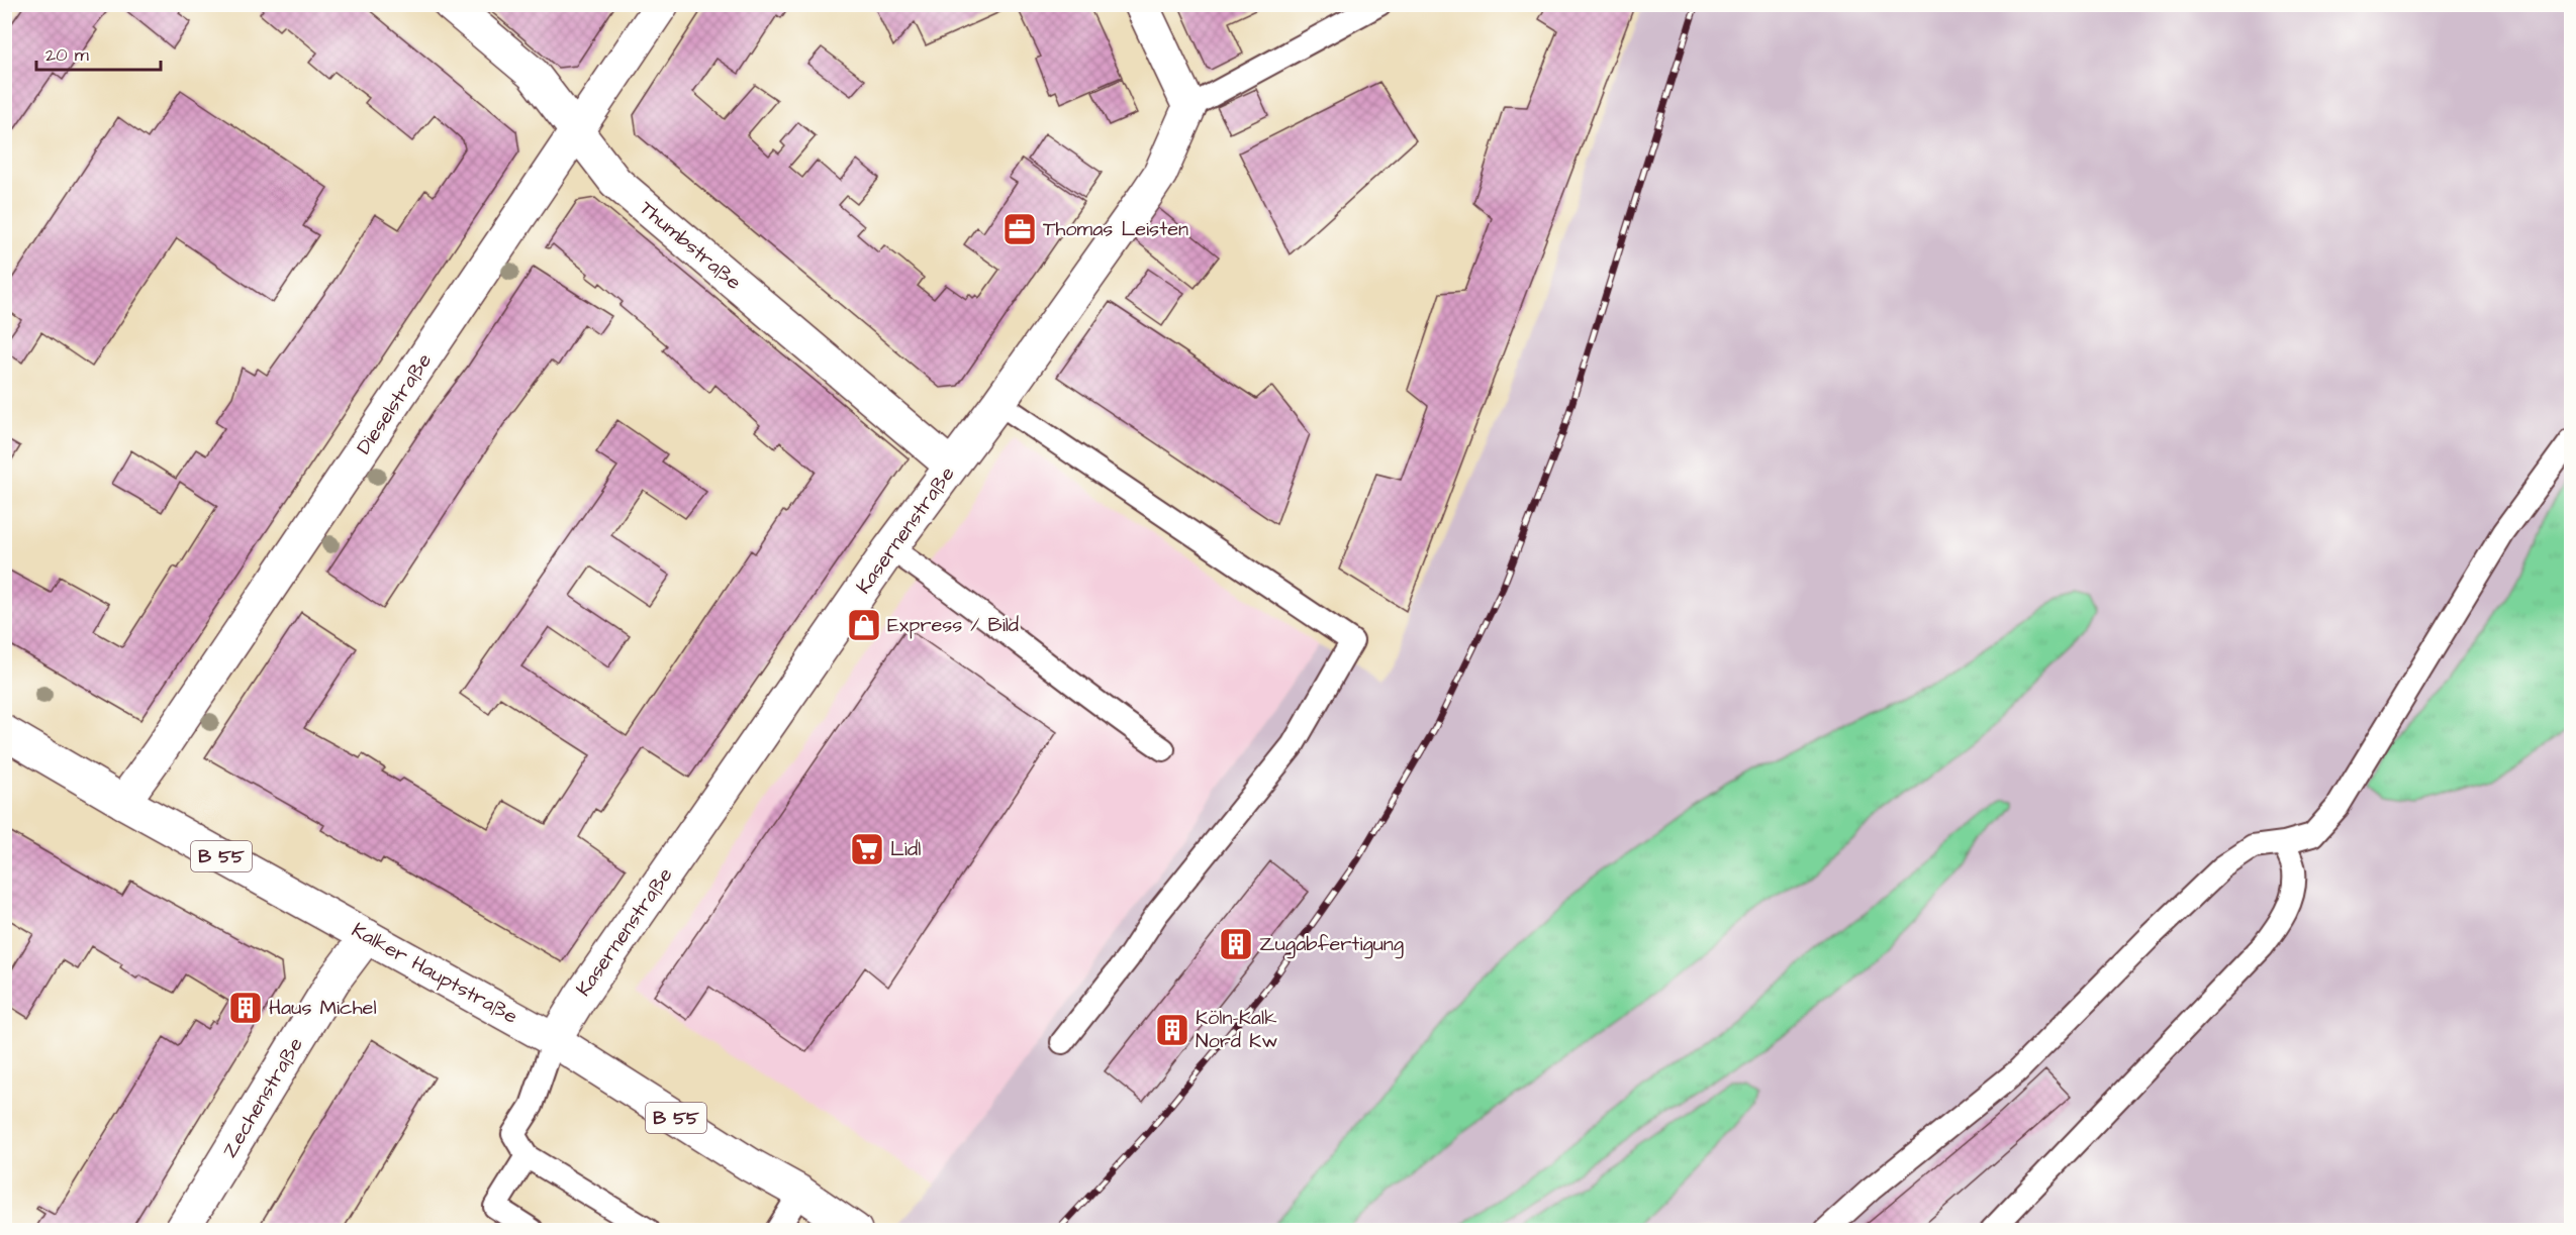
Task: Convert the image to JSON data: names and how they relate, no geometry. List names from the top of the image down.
{
  "streets": {
    "street": [
      "Thumbstraße",
      "Dieselstraße",
      "Kasernenstraße",
      "B 55",
      "Kalker Hauptstraße",
      "Zechenstraße"
    ]
  },
  "crossings": [
    ["Thumbstraße", "Dieselstraße"],
    ["Thumbstraße", "Kasernenstraße"],
    ["Dieselstraße", "Kalker Hauptstraße"],
    ["Kasernenstraße", "Kalker Hauptstraße"],
    ["Kalker Hauptstraße", "Zechenstraße"]
  ],
  "places": {
    "office": ["Thomas Leisten"],
    "shop": ["Express / Bild"],
    "supermarket": ["Lidl"],
    "building": ["Zugabfertigung", "Haus Michel", "Köln-Kalk Nord Kw"]
  },
  "scale_bar": "20 m"
}
